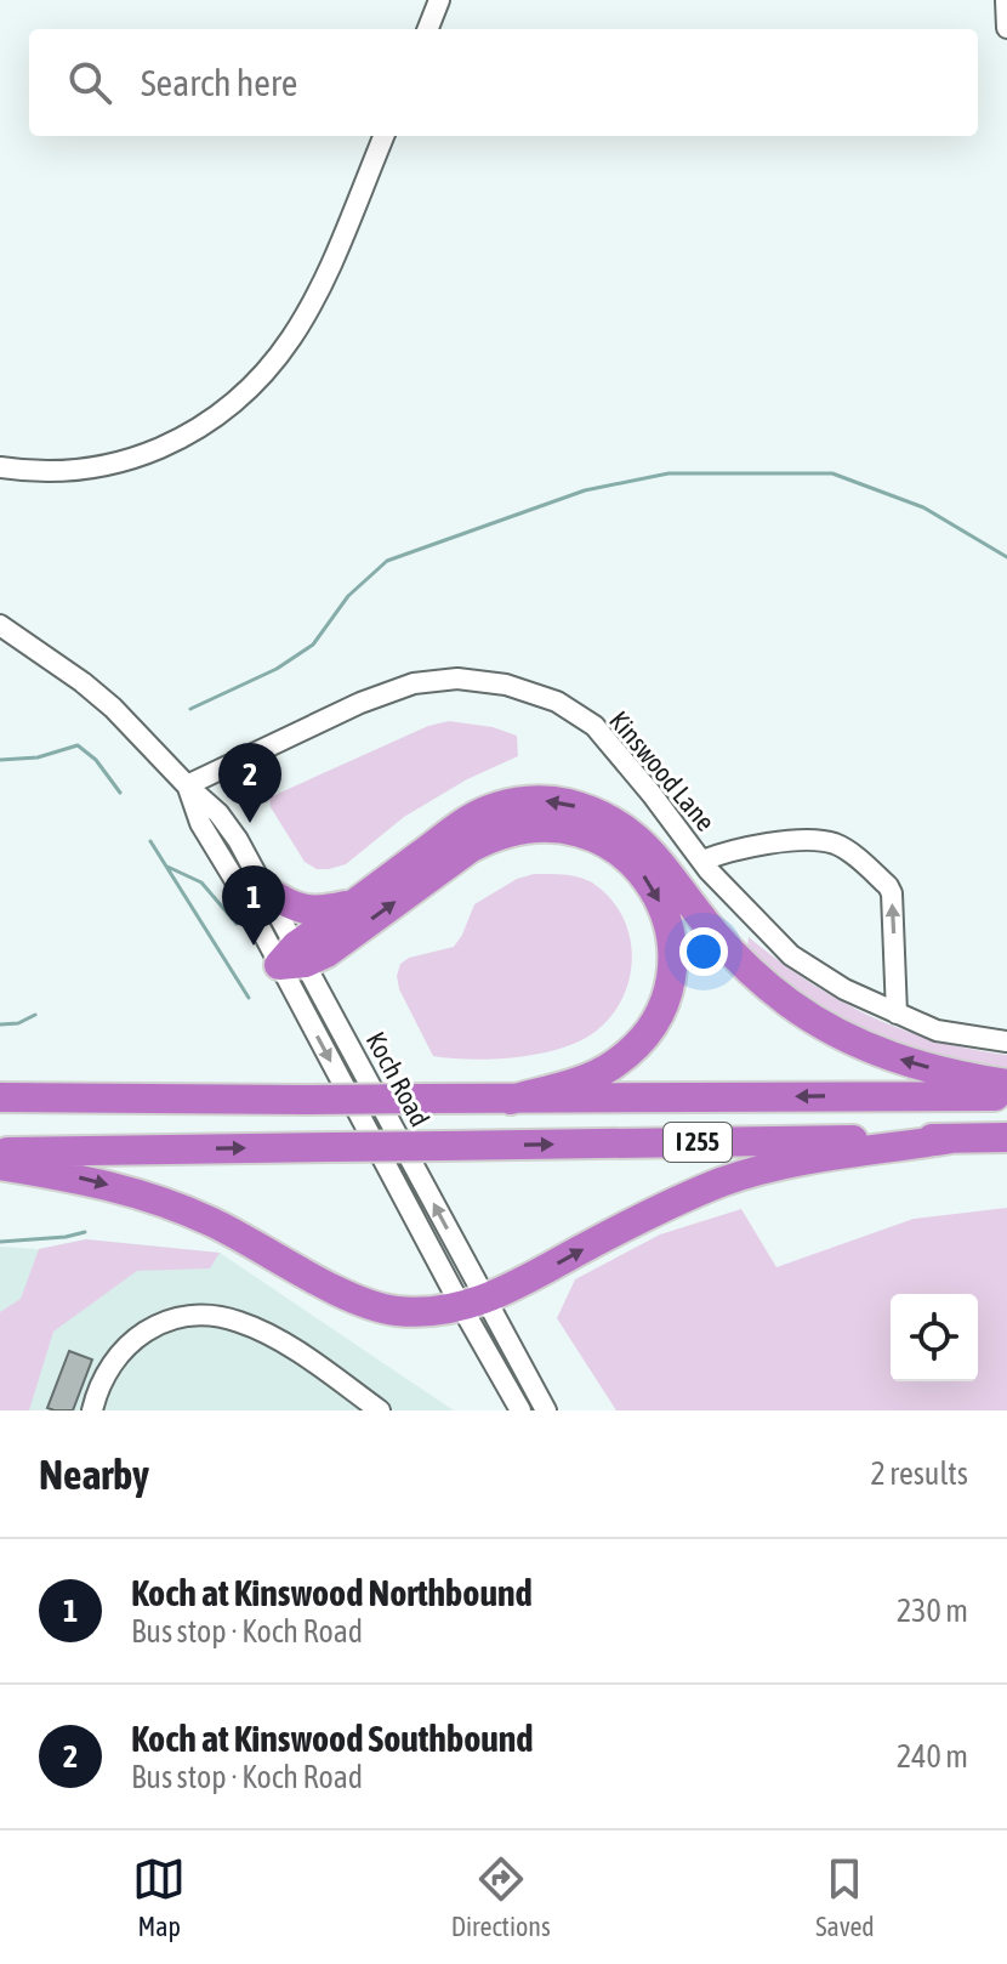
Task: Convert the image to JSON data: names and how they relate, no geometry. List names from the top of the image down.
{
  "streets": {
    "highway": ["I 255"],
    "street": ["Kinswood Lane", "Koch Road"]
  },
  "crossings": [
    ["Kinswood Lane", "Koch Road"]
  ],
  "page": {
    "search": "Search here",
    "pins": ["2", "1"],
    "heading": ["Nearby", "2 results"],
    "list": [
      {
        "mark": "1",
        "name": "Koch at Kinswood Northbound",
        "note": "Bus stop · Koch Road",
        "value": "230 m"
      },
      {
        "mark": "2",
        "name": "Koch at Kinswood Southbound",
        "note": "Bus stop · Koch Road",
        "value": "240 m"
      }
    ],
    "nav": ["Map", "Directions", "Saved"]
  }
}
